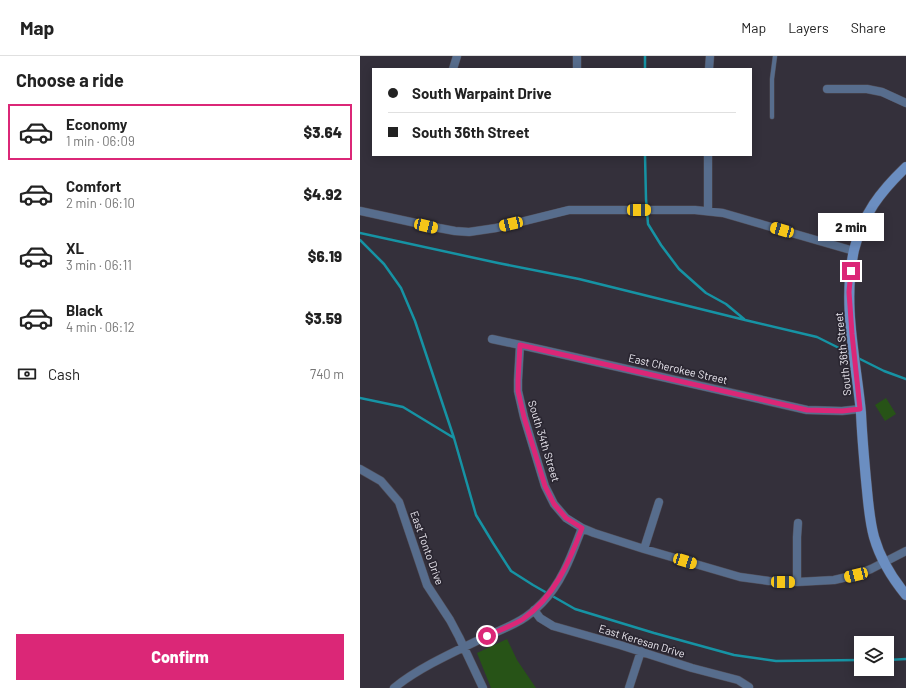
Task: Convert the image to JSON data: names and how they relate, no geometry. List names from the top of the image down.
{
  "streets": {
    "street": [
      "South 36th Street",
      "East Cherokee Street",
      "South 34th Street",
      "East Tonto Drive",
      "East Keresan Drive"
    ]
  },
  "crossings": [
    ["South 36th Street", "East Cherokee Street"],
    ["South 36th Street", "South 34th Street"],
    ["East Cherokee Street", "South 34th Street"]
  ],
  "page": {
    "header": "Map",
    "nav": ["Map", "Layers", "Share"],
    "heading": "Choose a ride",
    "banner": ["South Warpaint Drive", "South 36th Street"],
    "list": [
      {
        "name": "Economy",
        "note": "1 min · 06:09",
        "value": "$3.64"
      },
      {
        "name": "Comfort",
        "note": "2 min · 06:10",
        "value": "$4.92"
      },
      {
        "name": "XL",
        "note": "3 min · 06:11",
        "value": "$6.19"
      },
      {
        "name": "Black",
        "note": "4 min · 06:12",
        "value": "$3.59"
      }
    ],
    "bubble": "2 min",
    "pay": ["Cash", "740 m"],
    "buttons": "Confirm"
  }
}
